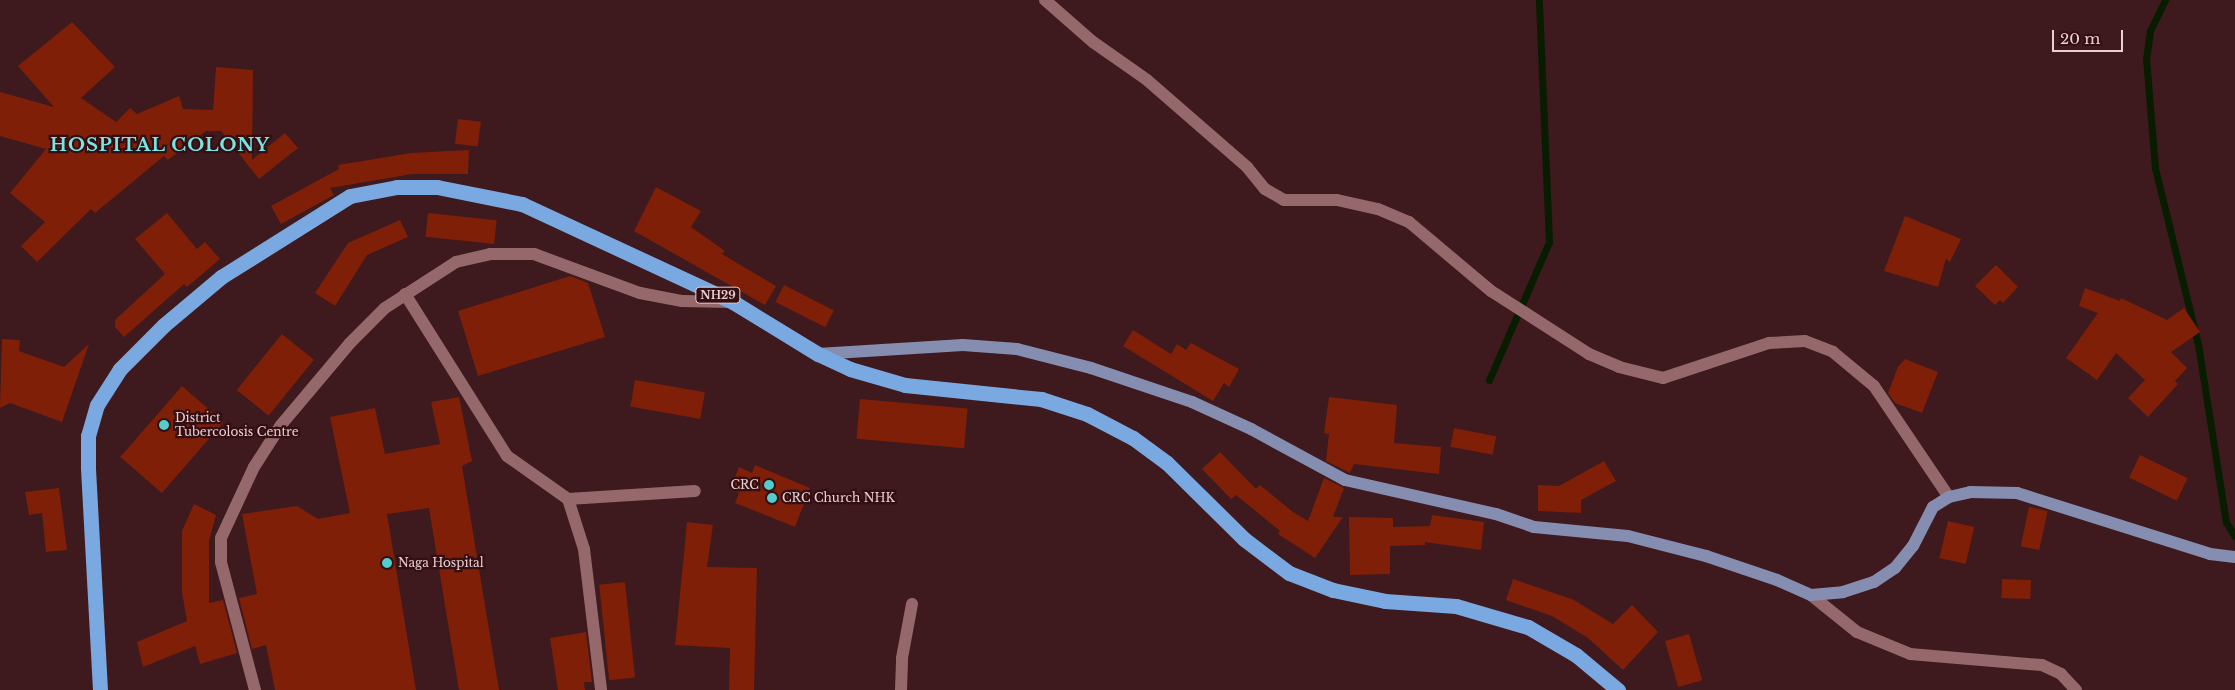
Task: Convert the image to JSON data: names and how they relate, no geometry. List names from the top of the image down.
{
  "streets": {
    "highway": ["NH29"]
  },
  "districts": ["HOSPITAL COLONY"],
  "places": [
    "District Tubercolosis Centre",
    "CRC",
    "CRC Church NHK",
    "Naga Hospital"
  ],
  "scale_bar": "20 m"
}
